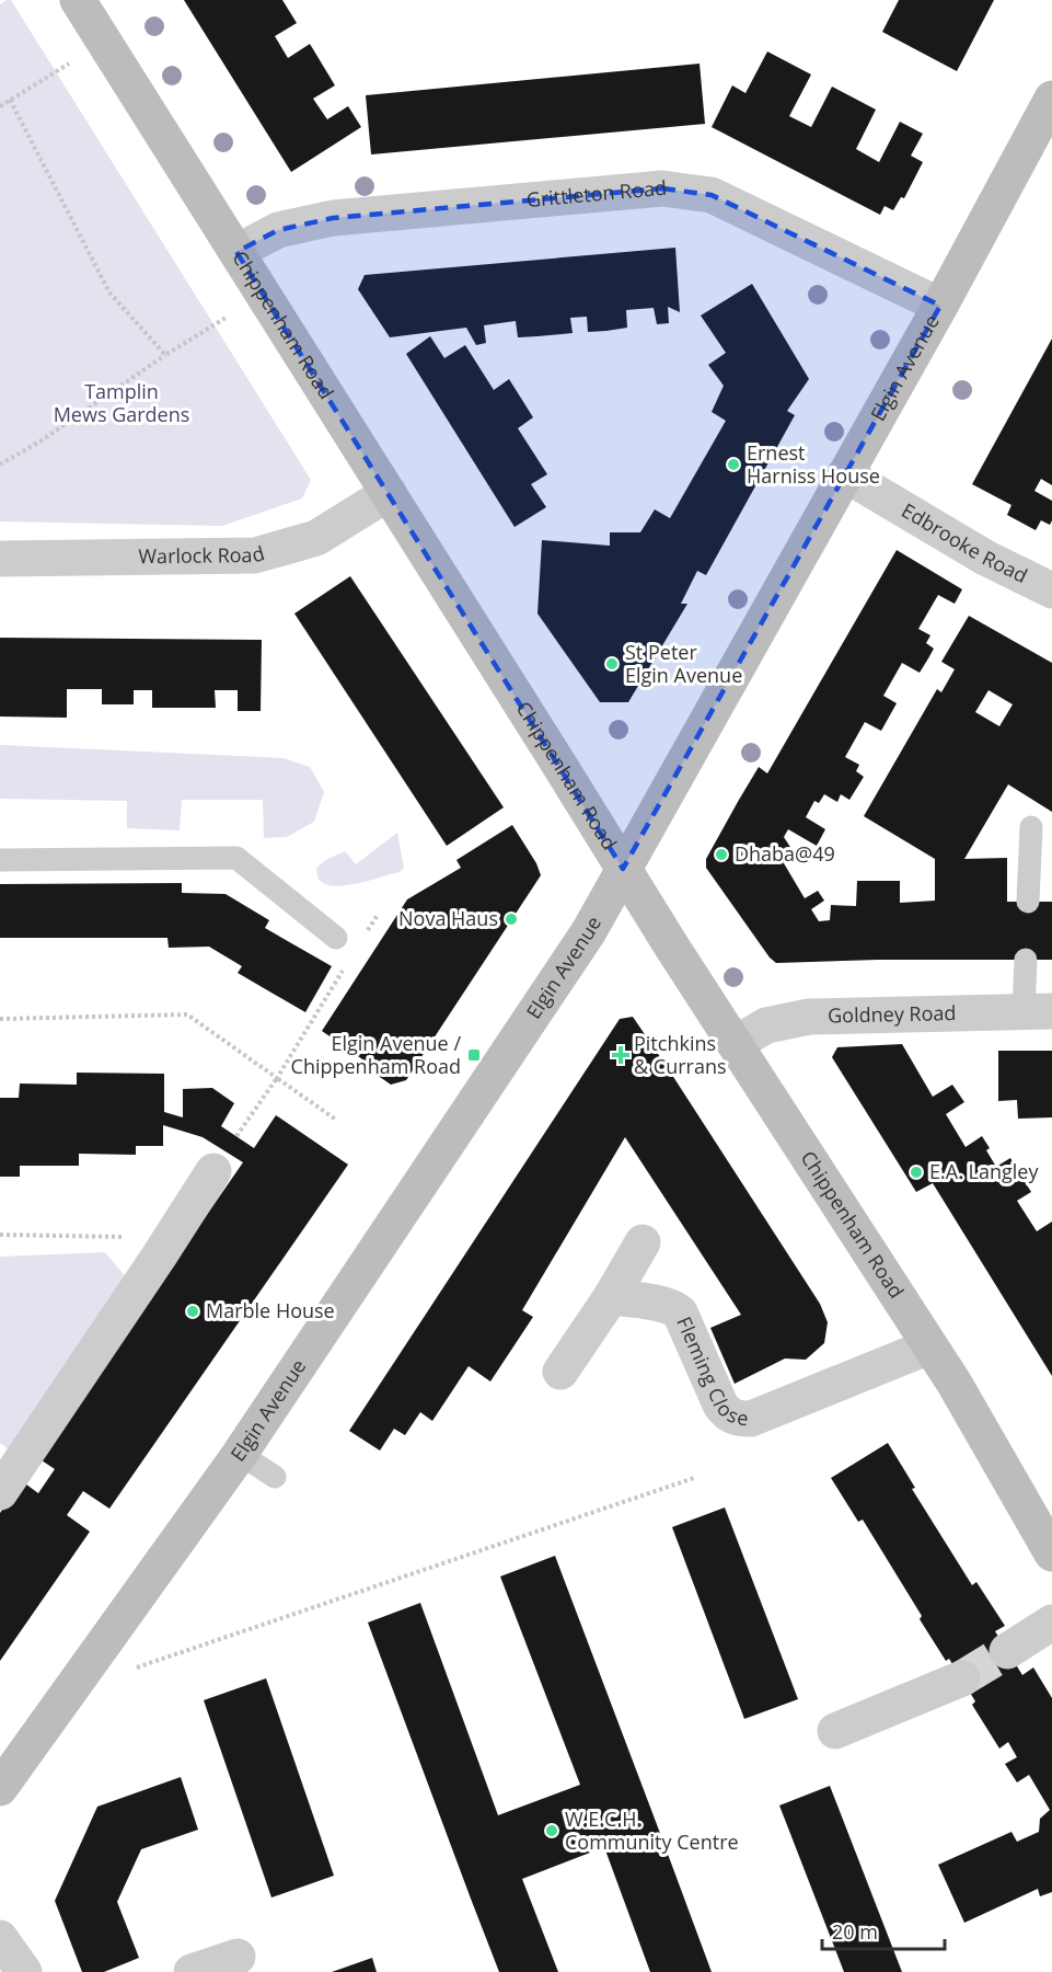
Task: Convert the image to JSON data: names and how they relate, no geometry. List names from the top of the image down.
{
  "streets": {
    "main road": ["Chippenham Road", "Elgin Avenue"],
    "street": [
      "Grittleton Road",
      "Edbrooke Road",
      "Warlock Road",
      "Goldney Road",
      "Fleming Close"
    ]
  },
  "crossings": [
    ["Grittleton Road", "Chippenham Road"],
    ["Grittleton Road", "Elgin Avenue"],
    ["Chippenham Road", "Elgin Avenue"],
    ["Chippenham Road", "Warlock Road"],
    ["Chippenham Road", "Goldney Road"],
    ["Chippenham Road", "Fleming Close"],
    ["Elgin Avenue", "Edbrooke Road"]
  ],
  "parks": ["Tamplin Mews Gardens"],
  "places": {
    "other": [
      "Ernest Harniss House",
      "St Peter Elgin Avenue",
      "Dhaba@49",
      "Nova Haus",
      "E.A. Langley",
      "Marble House",
      "W.E.C.H. Community Centre"
    ],
    "transit": ["Elgin Avenue / Chippenham Road"],
    "health": ["Pitchkins & Currans"]
  },
  "scale_bar": "20 m"
}
